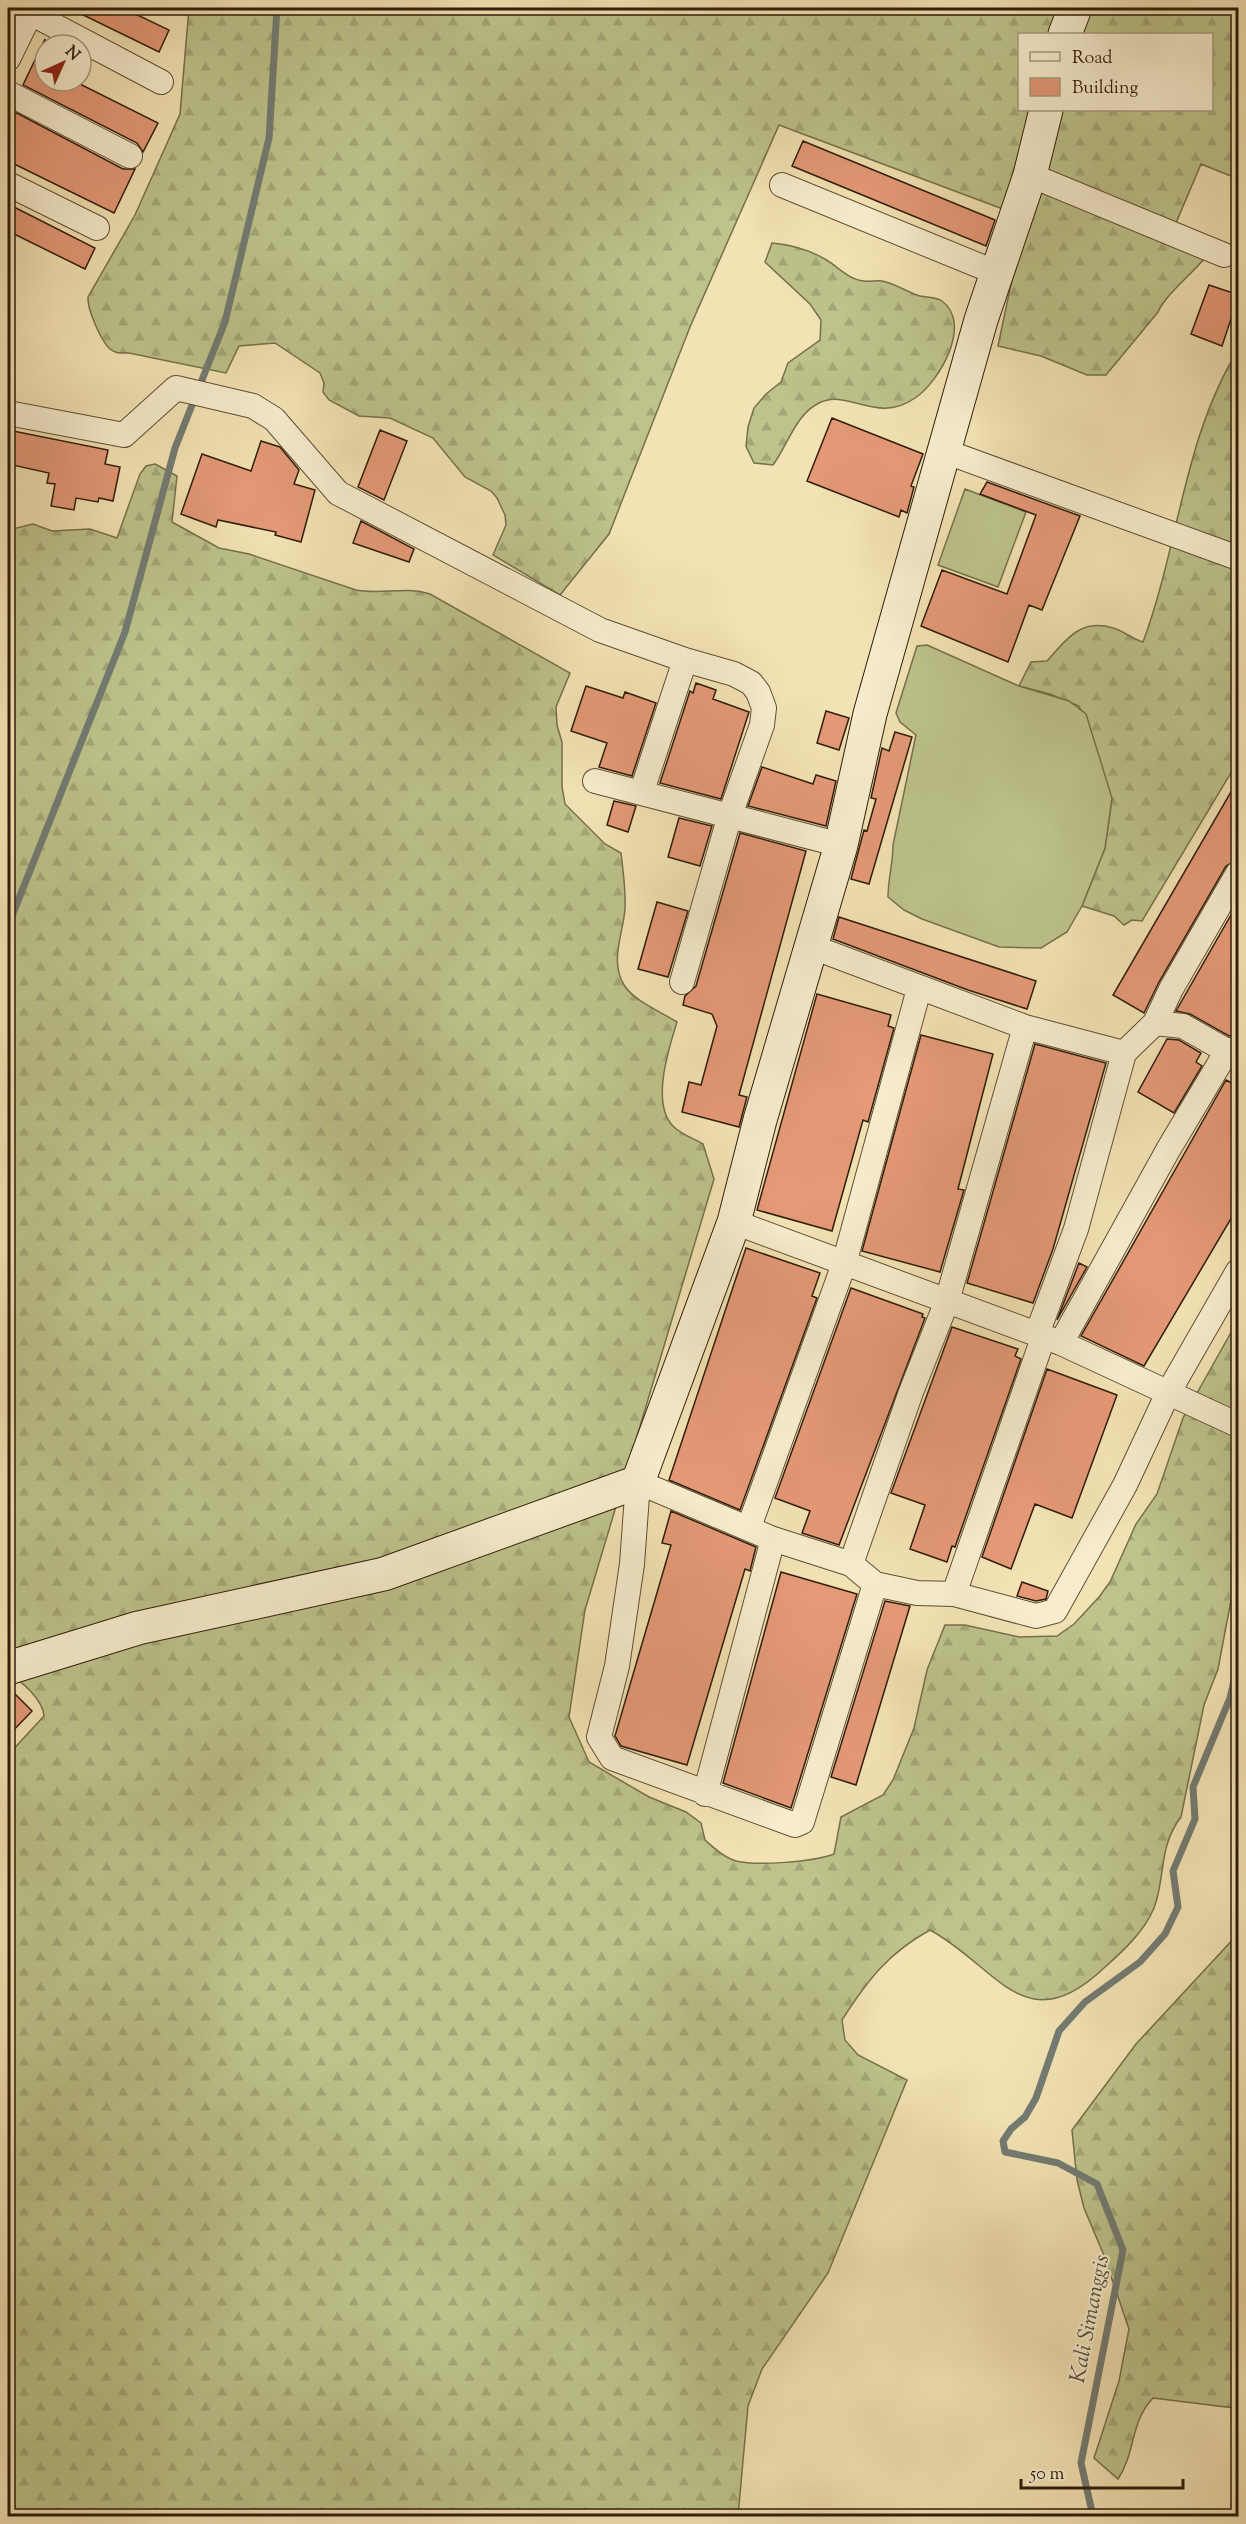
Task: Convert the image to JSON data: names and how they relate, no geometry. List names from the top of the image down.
{
  "water": ["Kali Simanggis"],
  "legend": ["Road", "Building"],
  "scale_bar": "50 m",
  "north": "top right"
}
